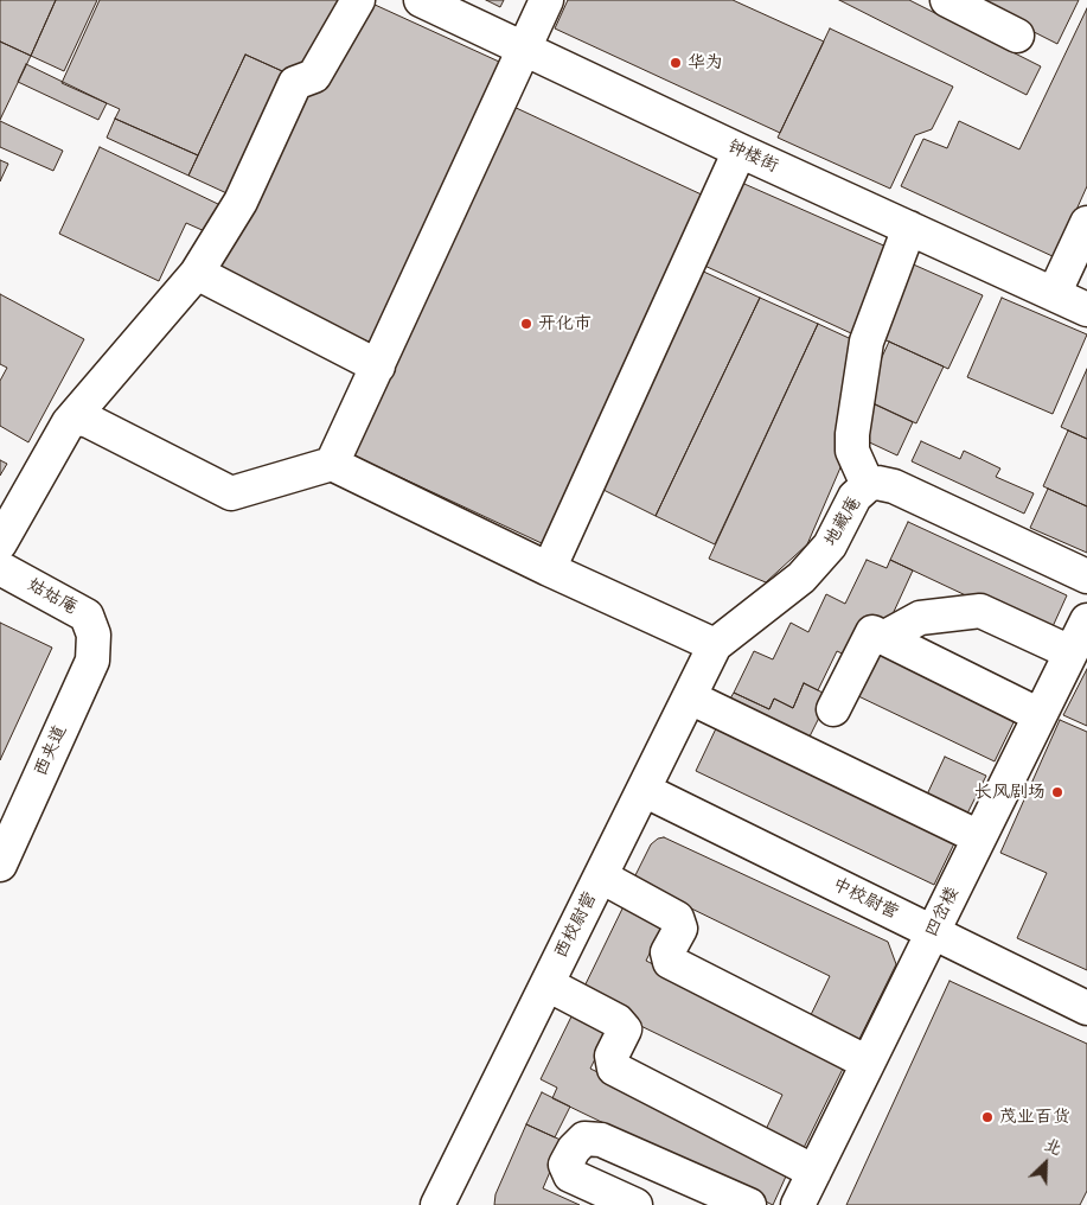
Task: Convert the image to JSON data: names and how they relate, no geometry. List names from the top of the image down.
{
  "streets": {
    "street": [
      "钟楼街",
      "地藏庵",
      "姑姑庵",
      "西夹道",
      "中校尉营",
      "四岔楼",
      "西校尉营"
    ]
  },
  "crossings": [
    ["地藏庵", "西校尉营"],
    ["姑姑庵", "西夹道"],
    ["中校尉营", "四岔楼"],
    ["中校尉营", "西校尉营"]
  ],
  "places": [
    "华为",
    "开化市",
    "长风剧场",
    "茂业百货"
  ],
  "north": "top right"
}
